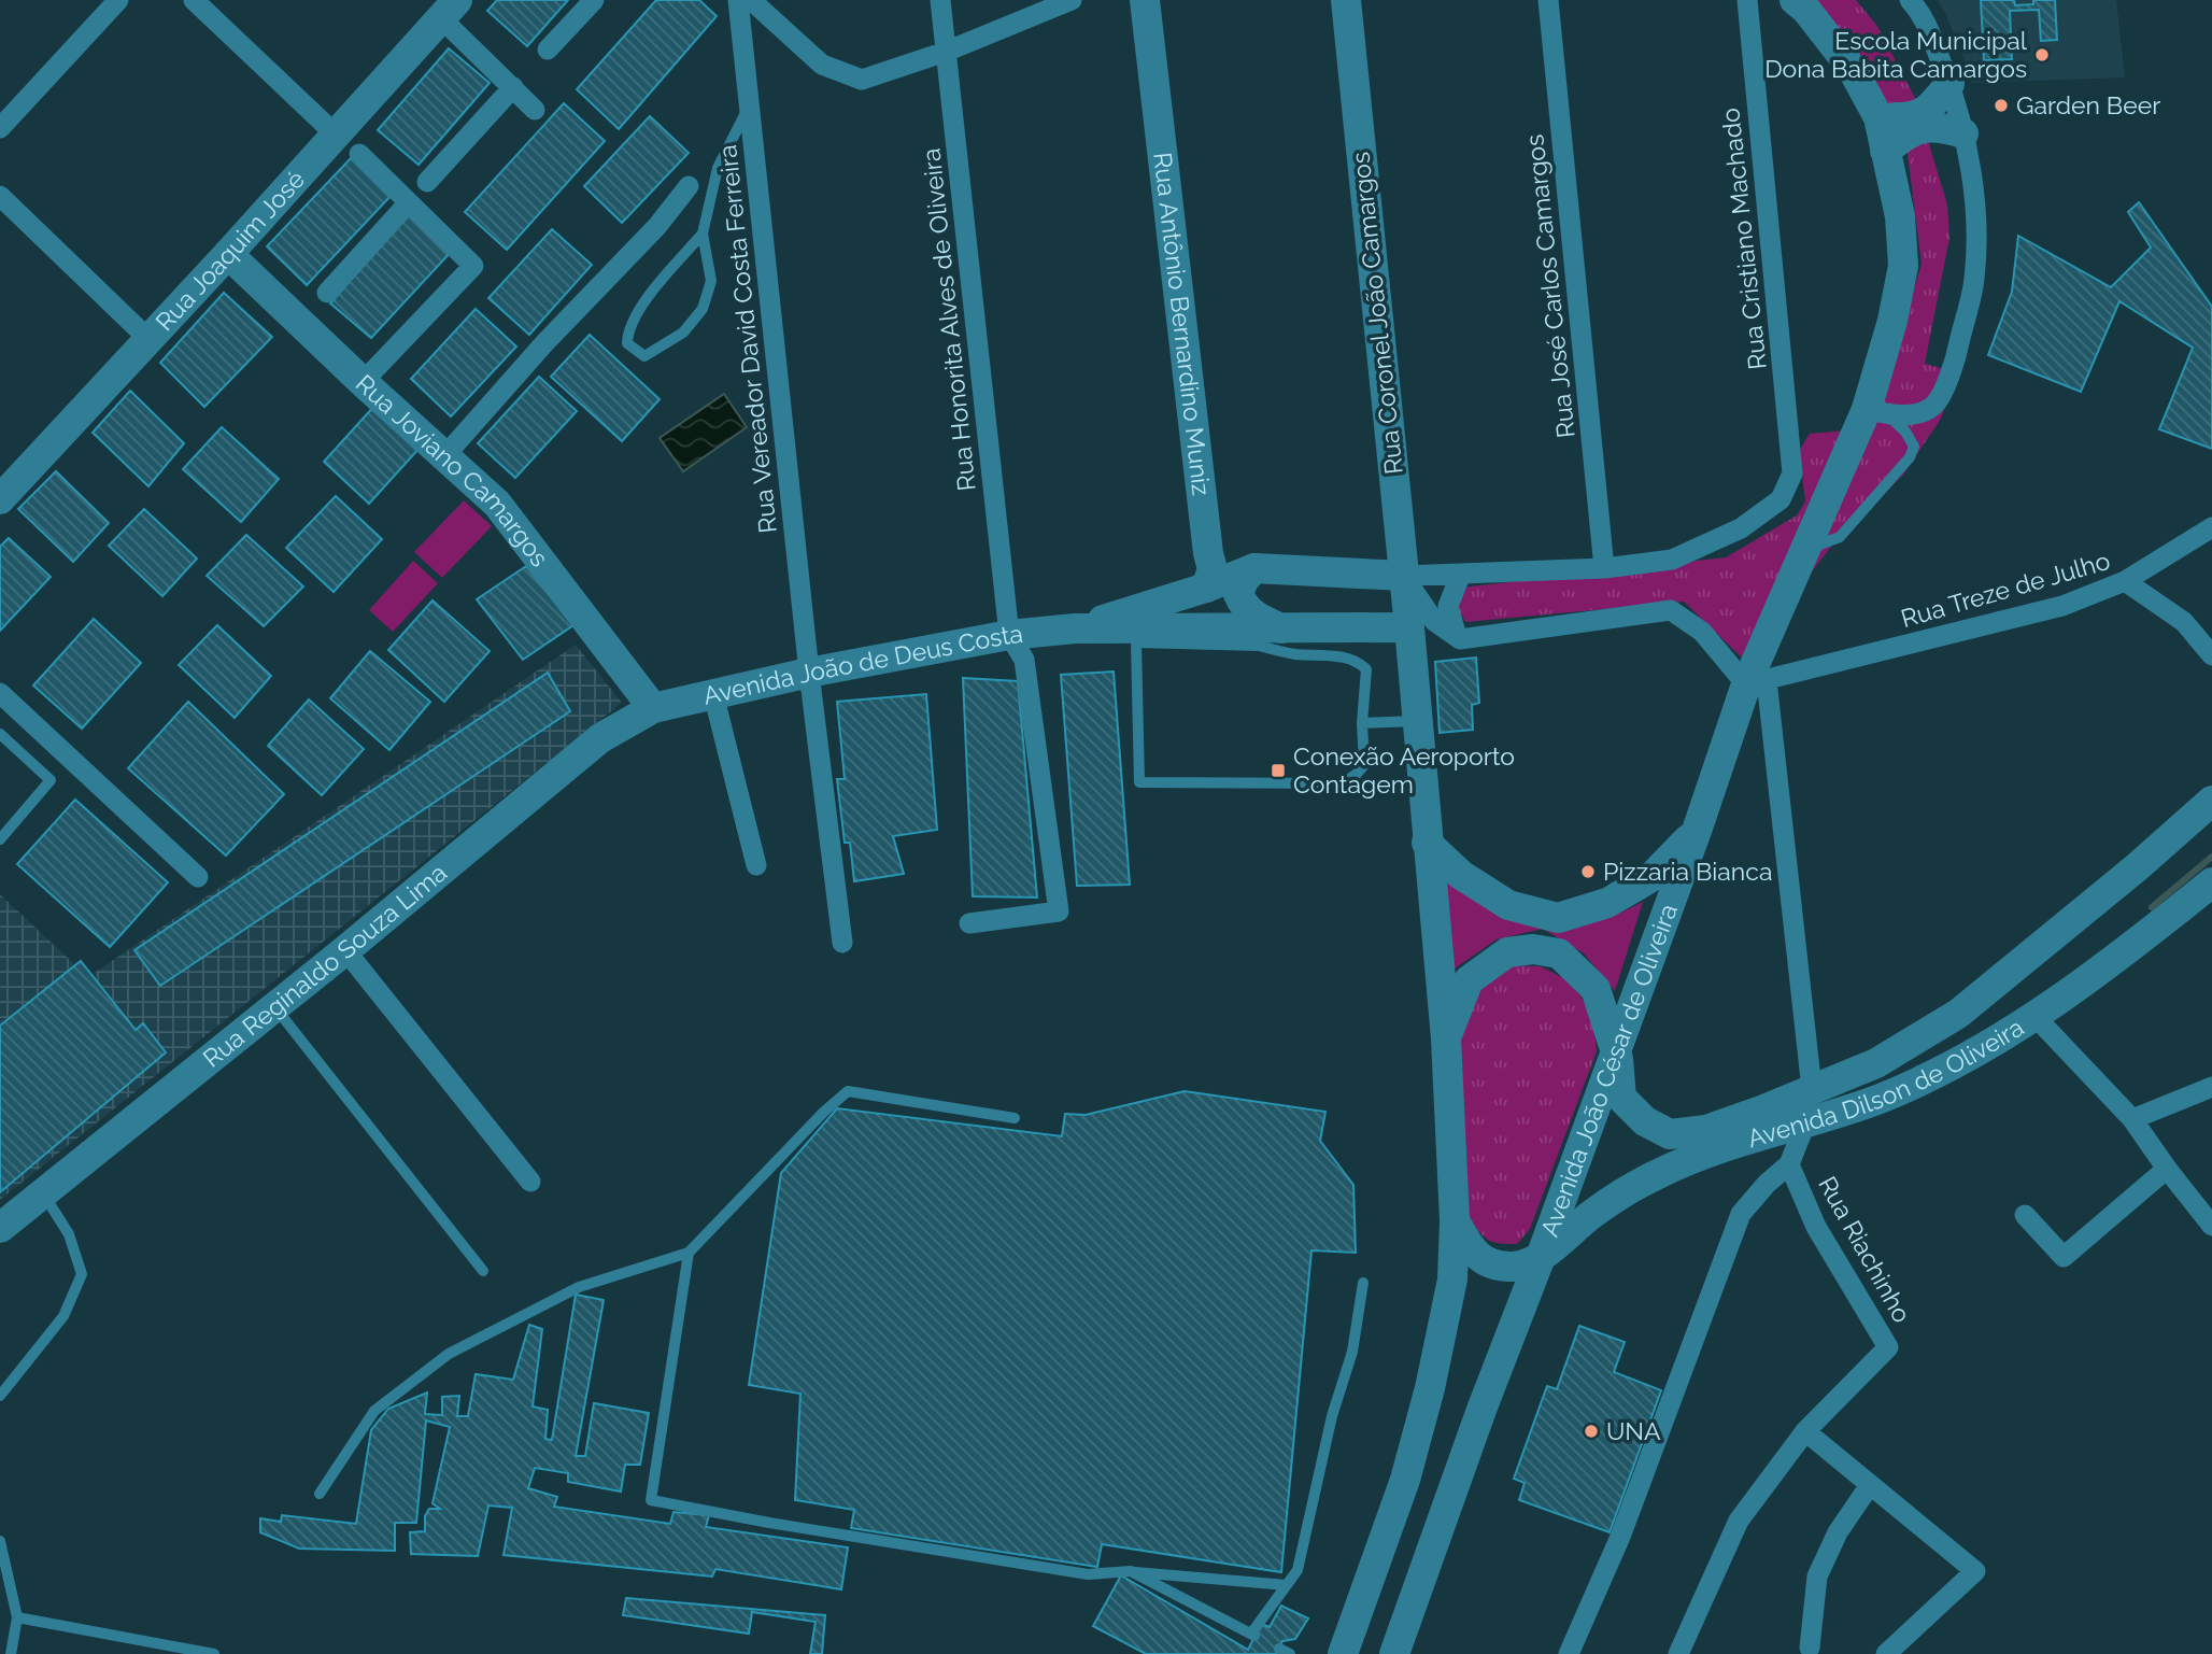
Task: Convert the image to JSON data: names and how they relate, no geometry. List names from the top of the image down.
{
  "streets": {
    "main road": [
      "Rua Joaquim José",
      "Rua Coronel João Camargos",
      "Rua Antônio Bernardino Muniz",
      "Rua Joviano Camargos",
      "Avenida João de Deus Costa",
      "Rua Reginaldo Souza Lima",
      "Avenida João César de Oliveira",
      "Avenida Dilson de Oliveira"
    ],
    "street": [
      "Rua Cristiano Machado",
      "Rua José Carlos Camargos",
      "Rua Honorita Alves de Oliveira",
      "Rua Vereador David Costa Ferreira",
      "Rua Treze de Julho",
      "Rua Riachinho"
    ]
  },
  "crossings": [
    ["Rua Cristiano Machado", "Avenida João de Deus Costa"],
    ["Rua Joaquim José", "Rua Joviano Camargos"],
    ["Rua José Carlos Camargos", "Avenida João de Deus Costa"],
    ["Rua Coronel João Camargos", "Avenida João de Deus Costa"],
    ["Rua Honorita Alves de Oliveira", "Avenida João de Deus Costa"],
    ["Rua Antônio Bernardino Muniz", "Avenida João de Deus Costa"],
    ["Rua Vereador David Costa Ferreira", "Avenida João de Deus Costa"],
    ["Rua Joviano Camargos", "Avenida João de Deus Costa"],
    ["Rua Joviano Camargos", "Rua Reginaldo Souza Lima"],
    ["Rua Treze de Julho", "Avenida João César de Oliveira"],
    ["Avenida João de Deus Costa", "Rua Reginaldo Souza Lima"],
    ["Avenida João César de Oliveira", "Avenida Dilson de Oliveira"],
    ["Avenida Dilson de Oliveira", "Rua Riachinho"]
  ],
  "places": {
    "other": [
      "Escola Municipal Dona Babita Camargos",
      "Garden Beer",
      "Pizzaria Bianca",
      "UNA"
    ],
    "transit": ["Conexão Aeroporto Contagem"]
  }
}
